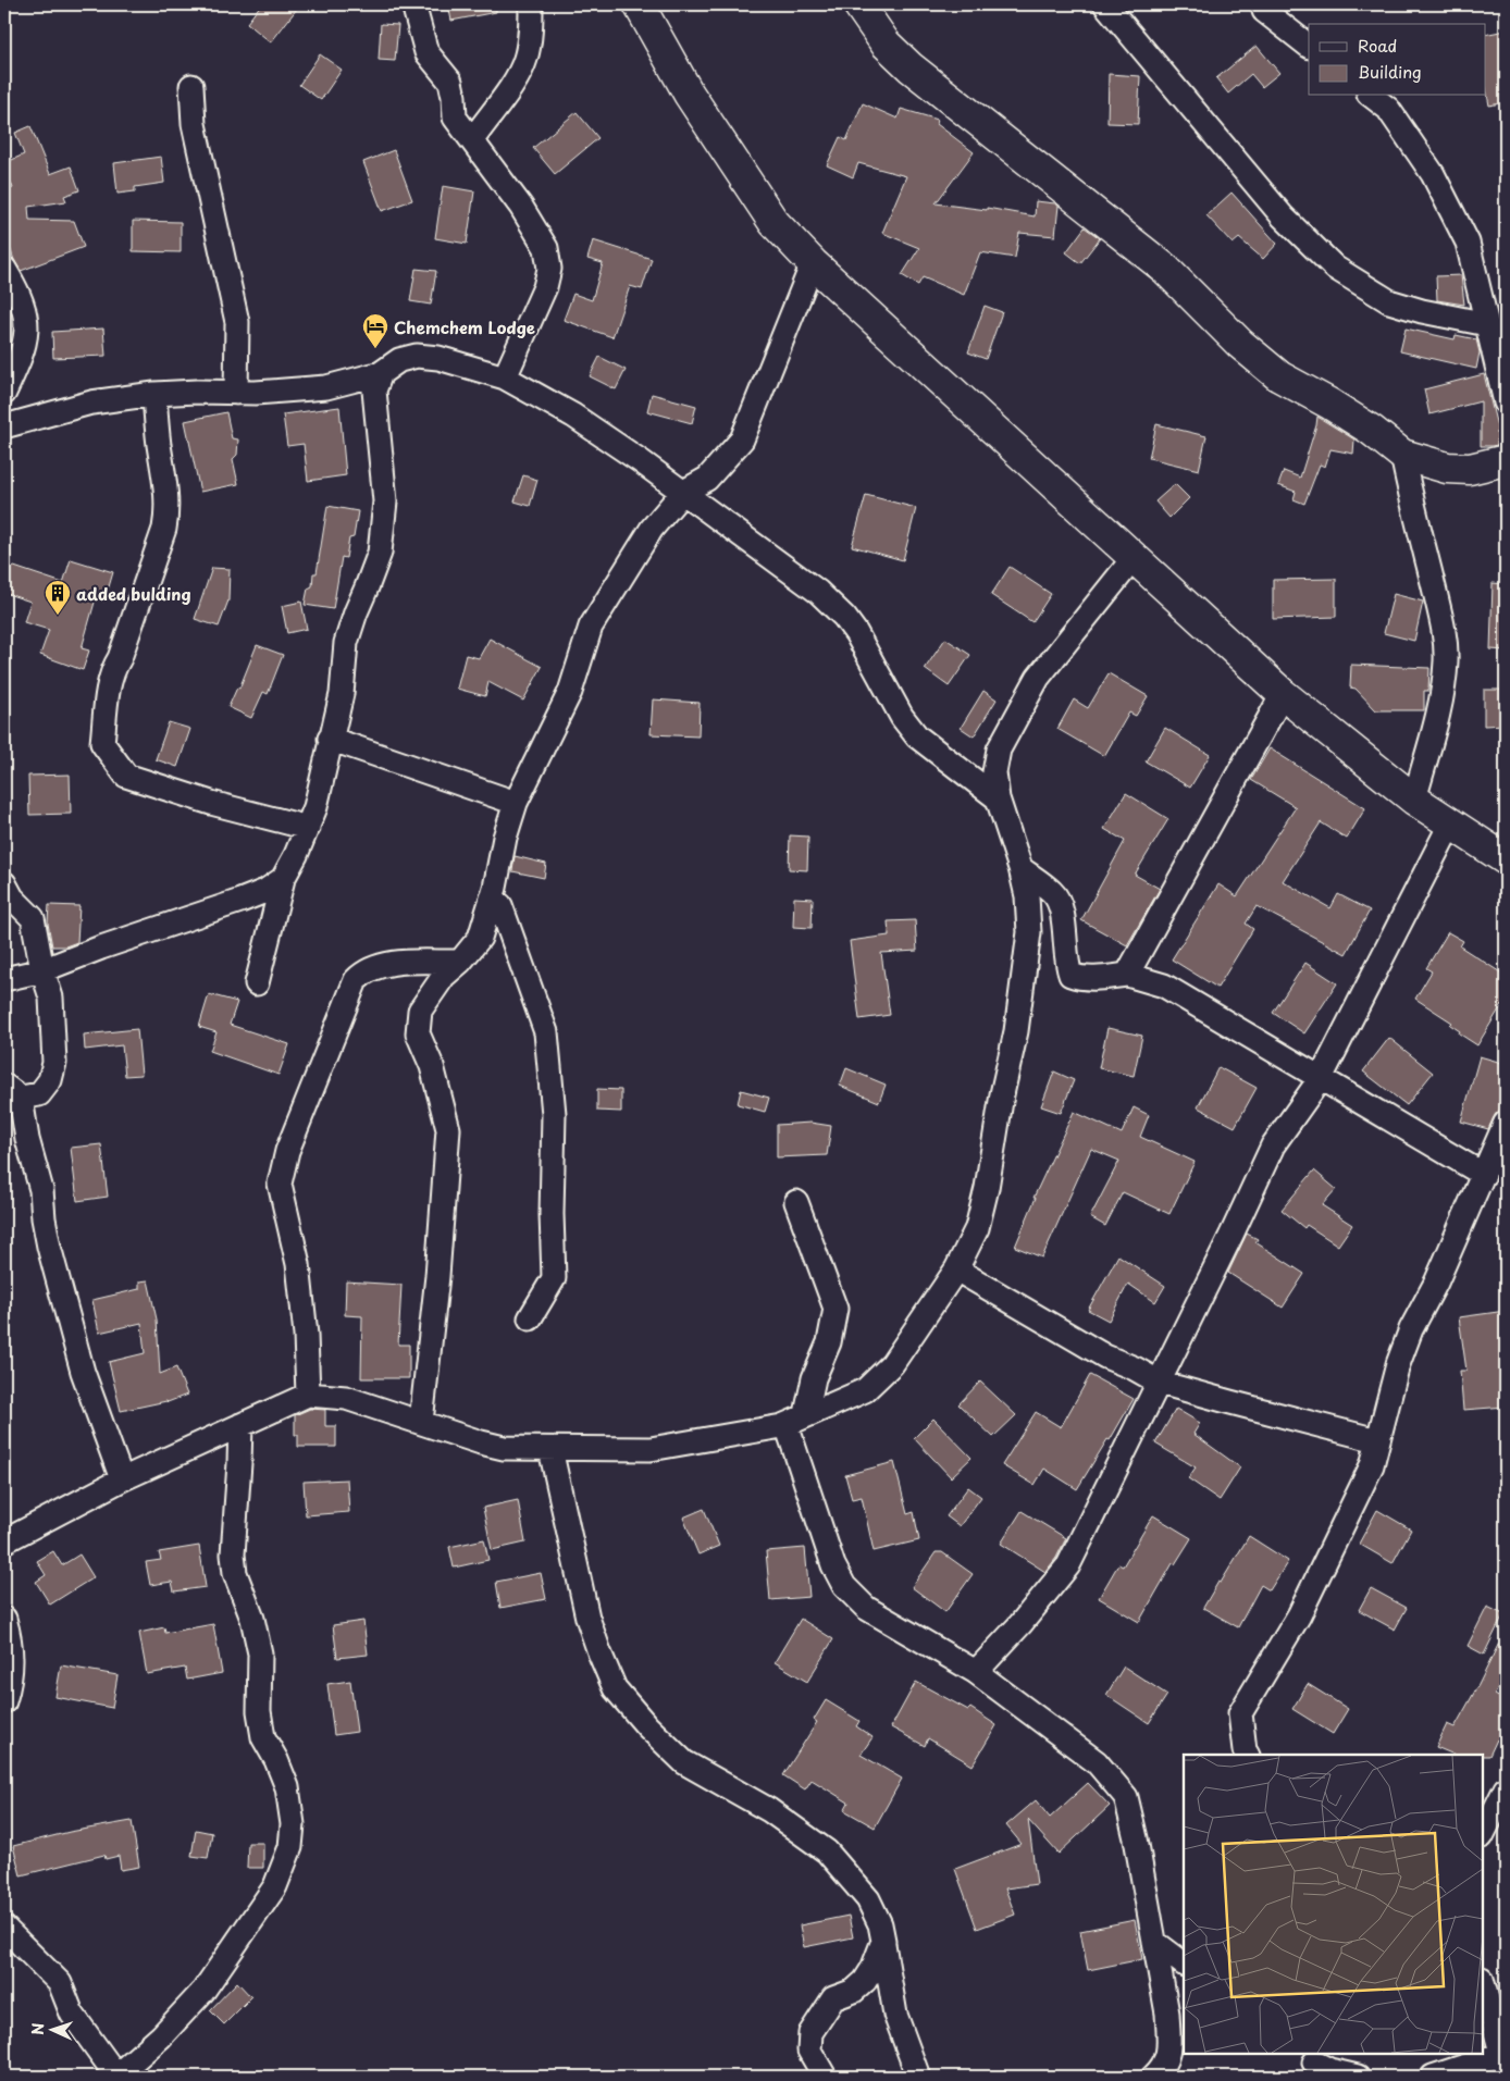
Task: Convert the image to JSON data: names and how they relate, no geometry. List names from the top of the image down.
{
  "places": {
    "hotel": ["Chemchem Lodge"],
    "building": ["added bulding"]
  },
  "legend": ["Road", "Building"],
  "north": "left"
}
